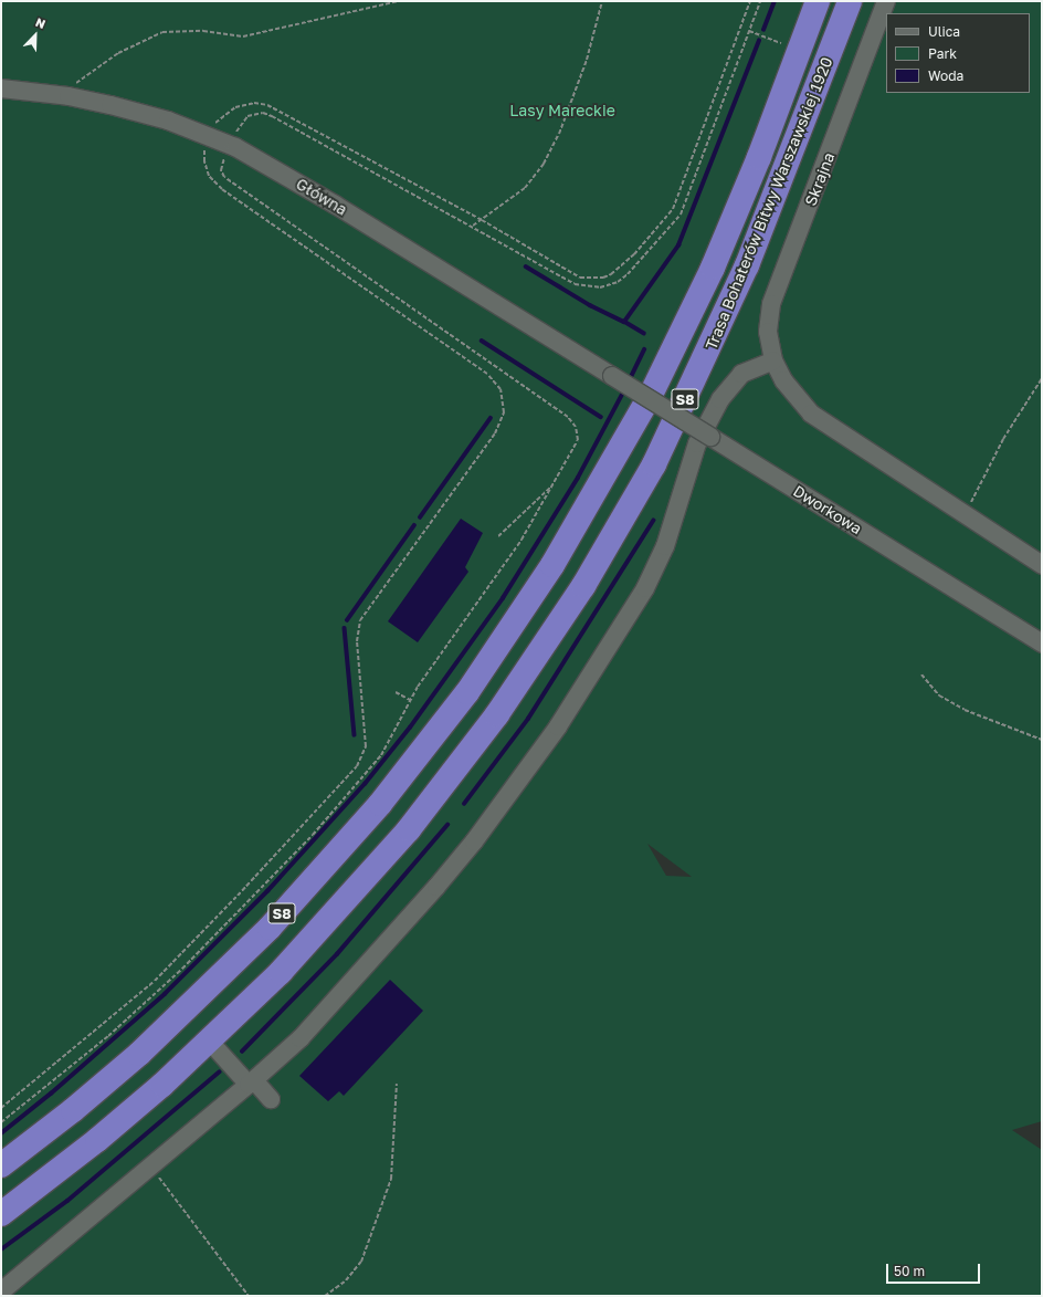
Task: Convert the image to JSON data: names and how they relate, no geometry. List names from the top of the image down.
{
  "streets": {
    "highway": ["Trasa Bohaterów Bitwy Warszawskiej 1920", "S8"],
    "street": ["Skrajna", "Główna", "Dworkowa"]
  },
  "crossings": [
    ["Główna", "Dworkowa"],
    ["Trasa Bohaterów Bitwy Warszawskiej 1920", "S8"]
  ],
  "parks": ["Lasy Mareckie"],
  "legend": ["Ulica", "Park", "Woda"],
  "scale_bar": "50 m",
  "north": "top right"
}
